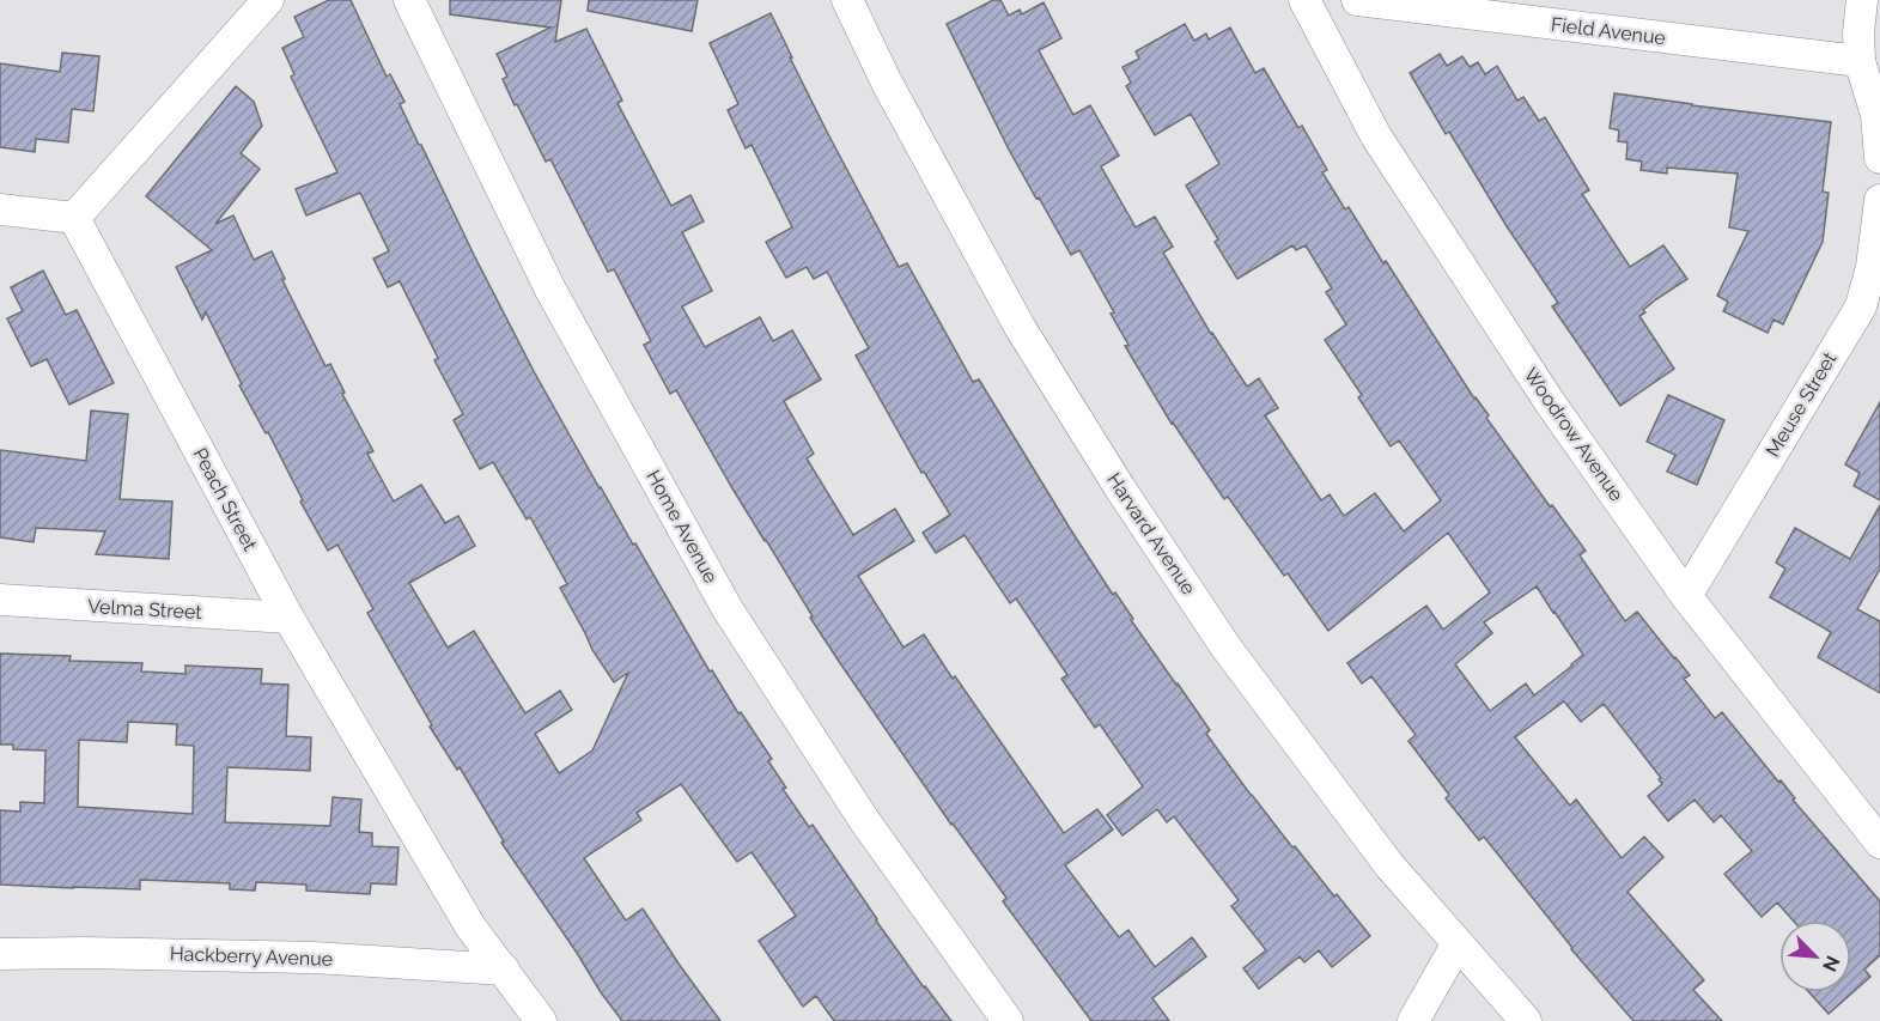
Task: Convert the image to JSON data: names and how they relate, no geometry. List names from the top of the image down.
{
  "streets": {
    "street": [
      "Field Avenue",
      "Meuse Street",
      "Woodrow Avenue",
      "Peach Street",
      "Home Avenue",
      "Harvard Avenue",
      "Velma Street",
      "Hackberry Avenue"
    ]
  },
  "crossings": [
    ["Meuse Street", "Woodrow Avenue"],
    ["Peach Street", "Velma Street"],
    ["Peach Street", "Hackberry Avenue"]
  ],
  "north": "bottom right"
}
